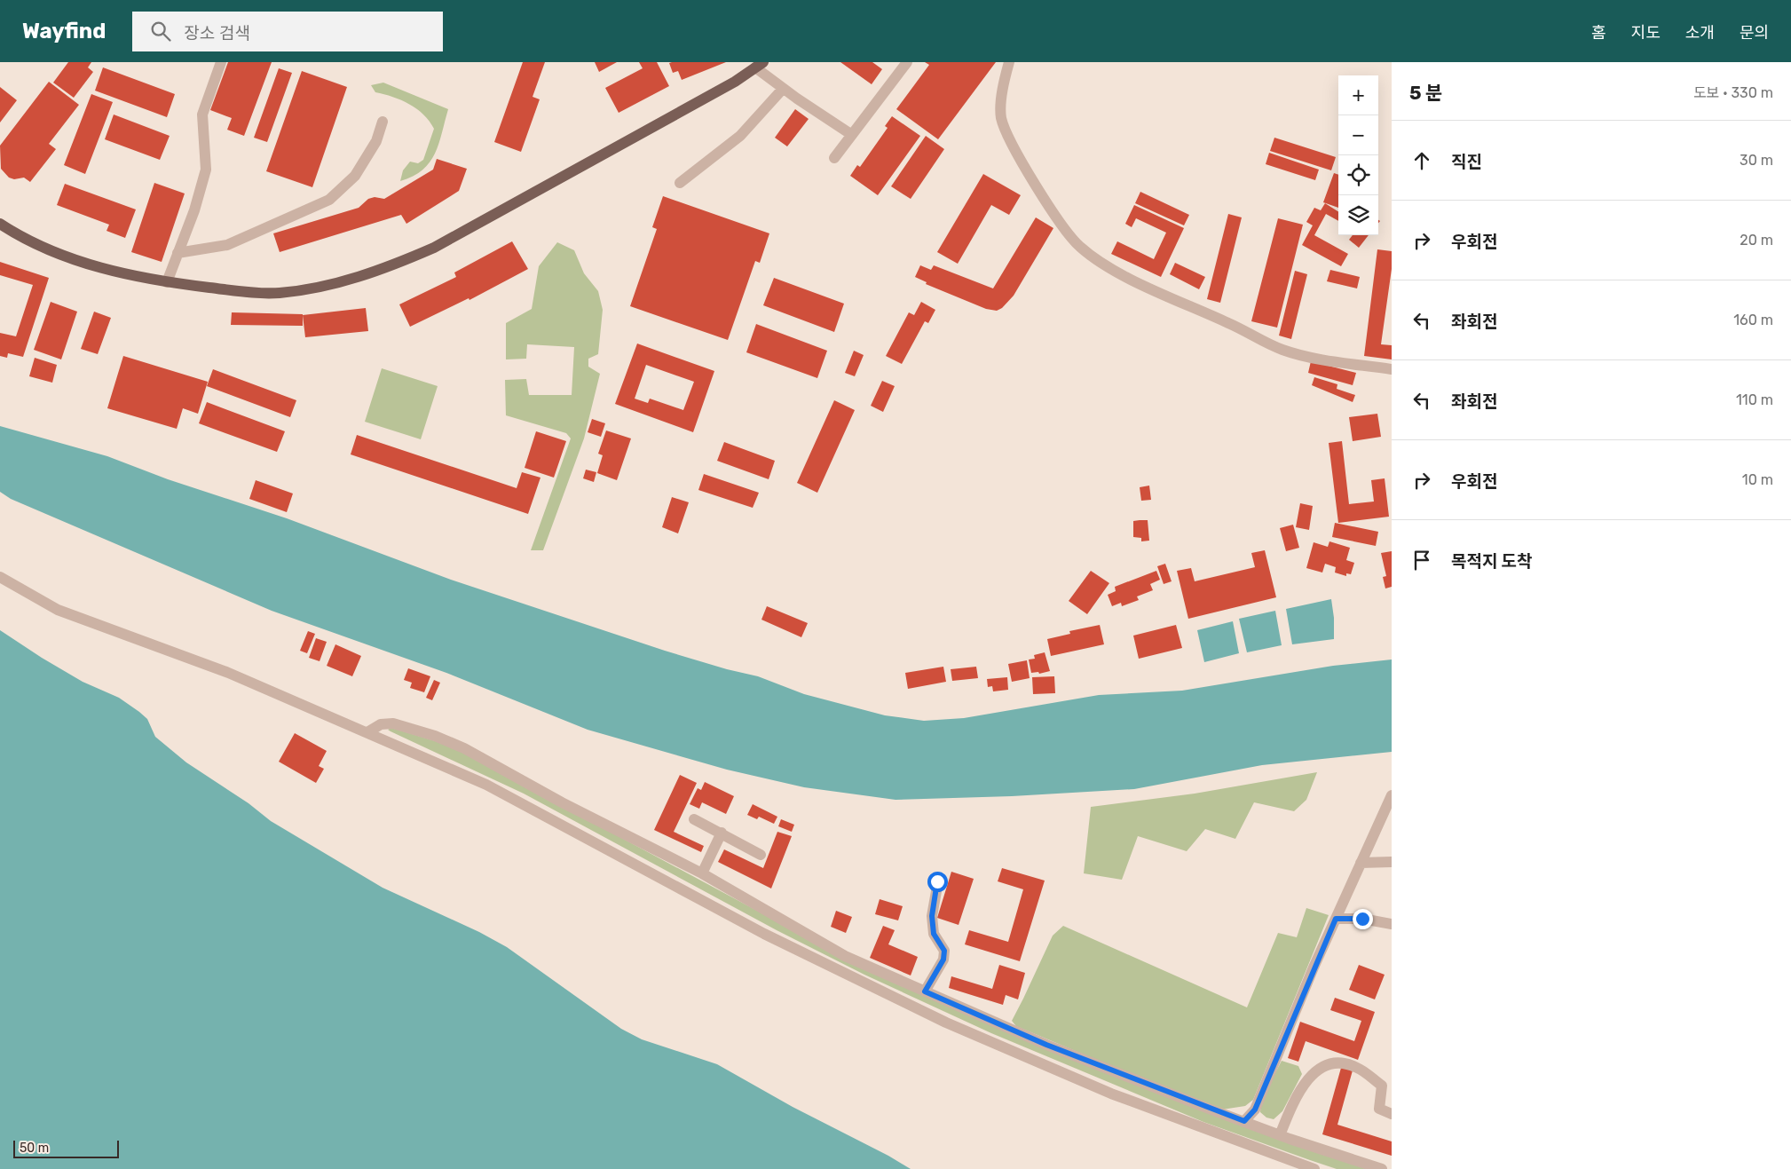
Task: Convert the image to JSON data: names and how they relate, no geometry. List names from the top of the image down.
{
  "scale_bar": "50 m",
  "page": {
    "header": "Wayfind",
    "search": "장소 검색",
    "nav": [
      "홈",
      "지도",
      "소개",
      "문의"
    ],
    "heading": ["5 분", "도보 · 330 m"],
    "map_buttons": ["+", "−"],
    "list": [
      ["직진", "30 m"],
      ["우회전", "20 m"],
      ["좌회전", "160 m"],
      ["좌회전", "110 m"],
      ["우회전", "10 m"],
      "목적지 도착"
    ],
    "scale": "50 m"
  }
}
